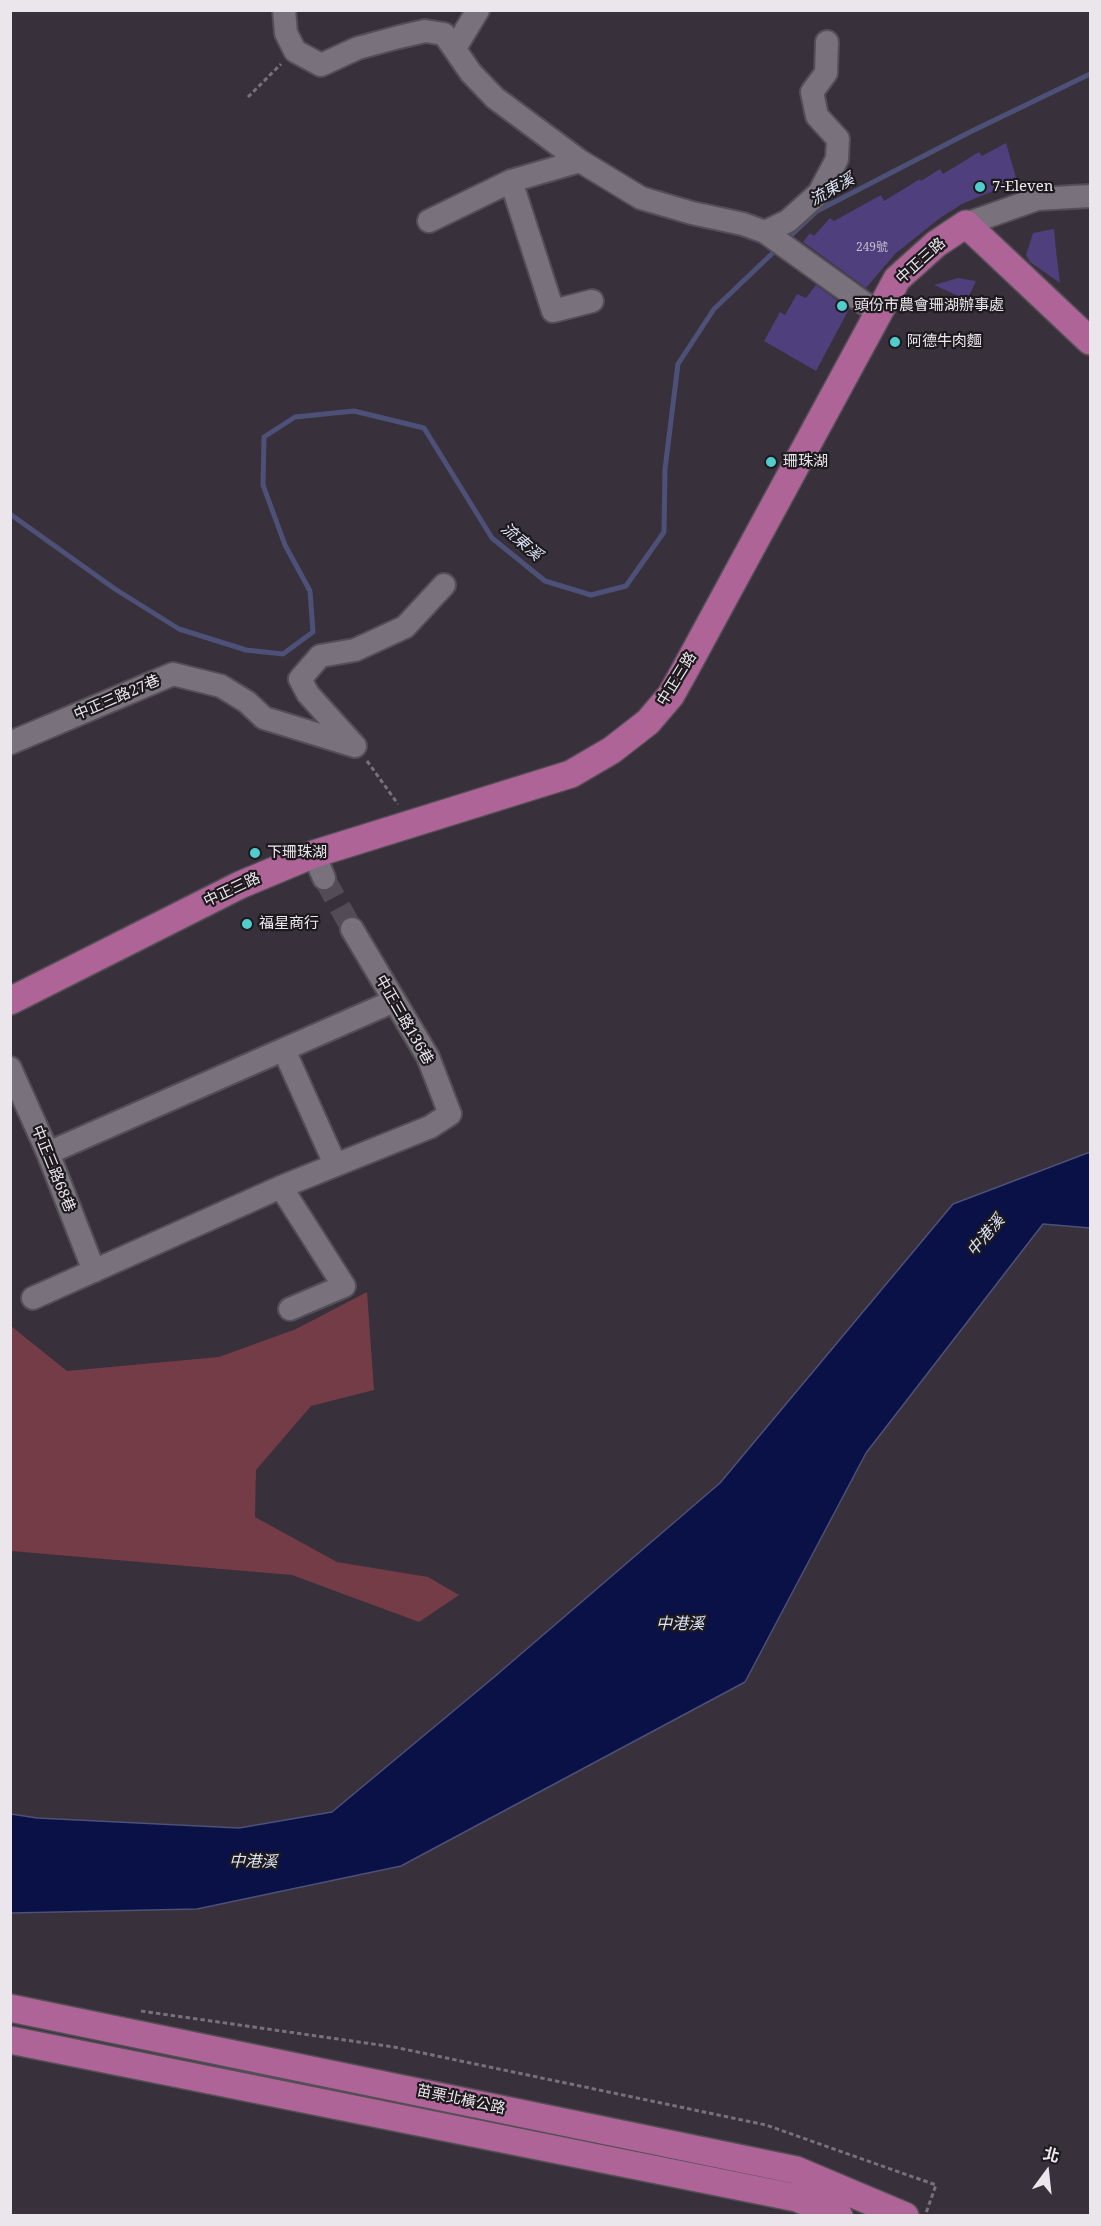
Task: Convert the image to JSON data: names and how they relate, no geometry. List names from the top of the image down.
{
  "streets": {
    "main road": ["中正三路", "苗栗北橫公路"],
    "street": ["中正三路27巷", "中正三路136巷", "中正三路68巷"]
  },
  "water": ["流東溪", "中港溪"],
  "places": [
    "7-Eleven",
    "頭份市農會珊湖辦事處",
    "阿德牛肉麵",
    "珊珠湖",
    "下珊珠湖",
    "福星商行"
  ],
  "house_numbers": ["249號"],
  "north": "top"
}
